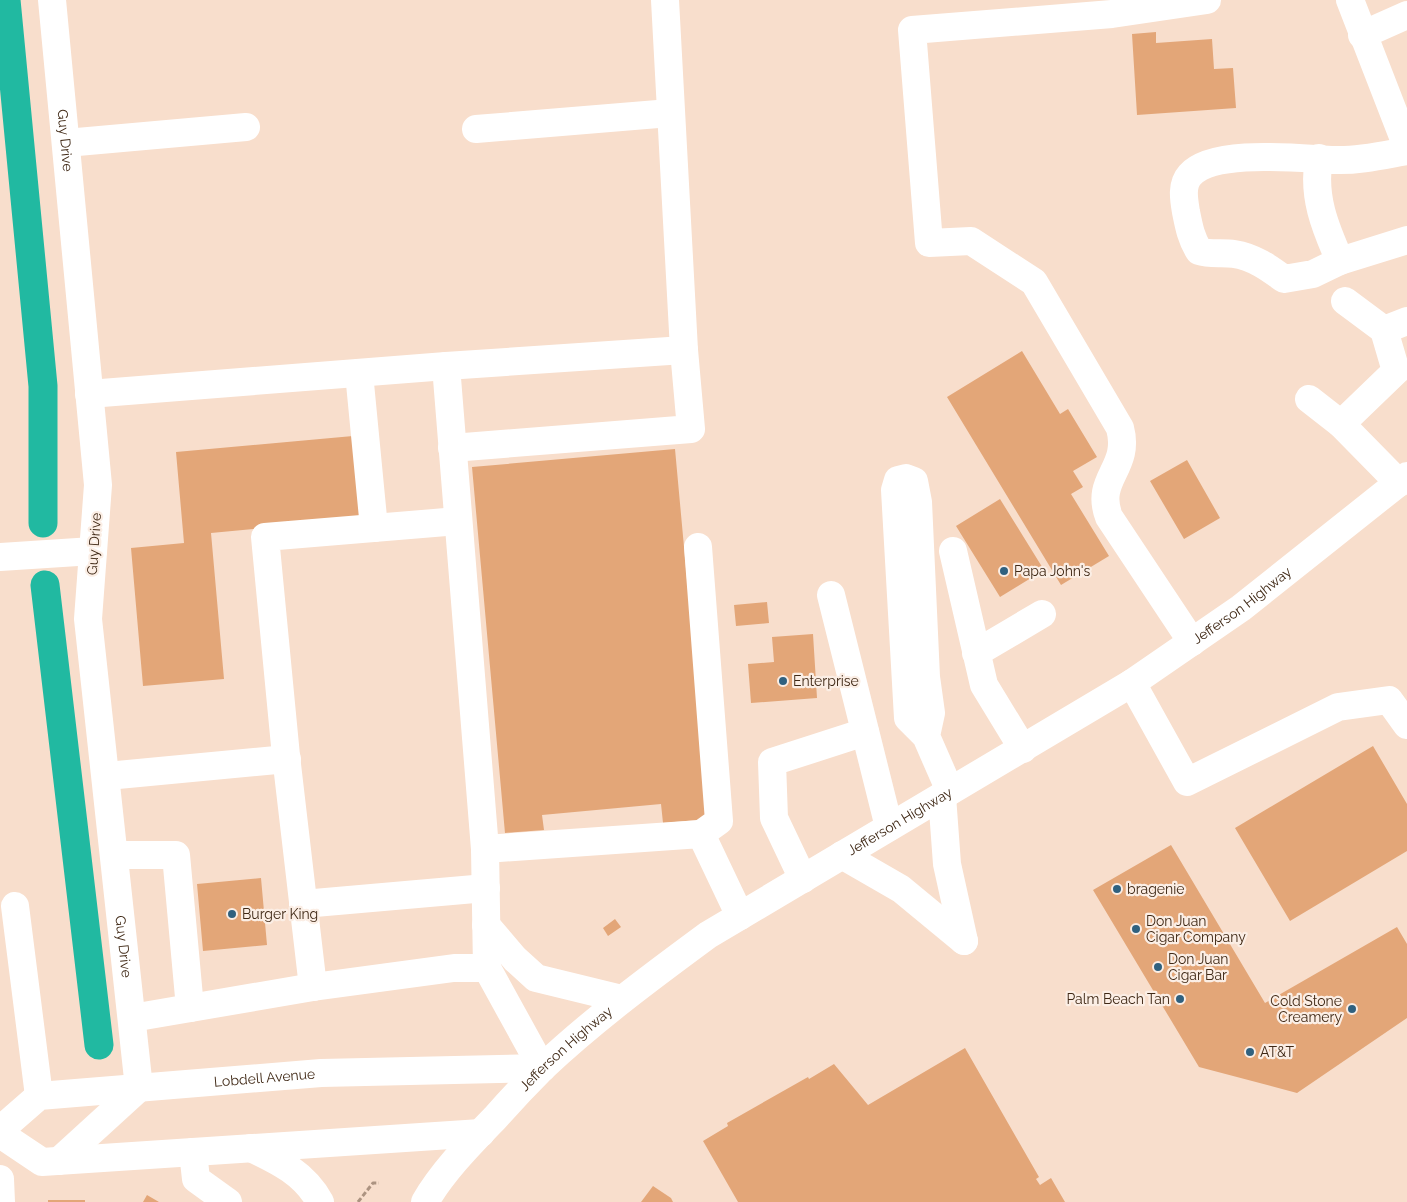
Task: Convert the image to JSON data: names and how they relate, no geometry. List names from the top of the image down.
{
  "streets": {
    "main road": ["Guy Drive", "Jefferson Highway", "Lobdell Avenue"]
  },
  "crossings": [
    ["Guy Drive", "Lobdell Avenue"],
    ["Jefferson Highway", "Lobdell Avenue"]
  ],
  "places": [
    "Papa John's",
    "Enterprise",
    "bragenie",
    "Burger King",
    "Don Juan Cigar Company",
    "Don Juan Cigar Bar",
    "Palm Beach Tan",
    "Cold Stone Creamery",
    "AT&T"
  ]
}
